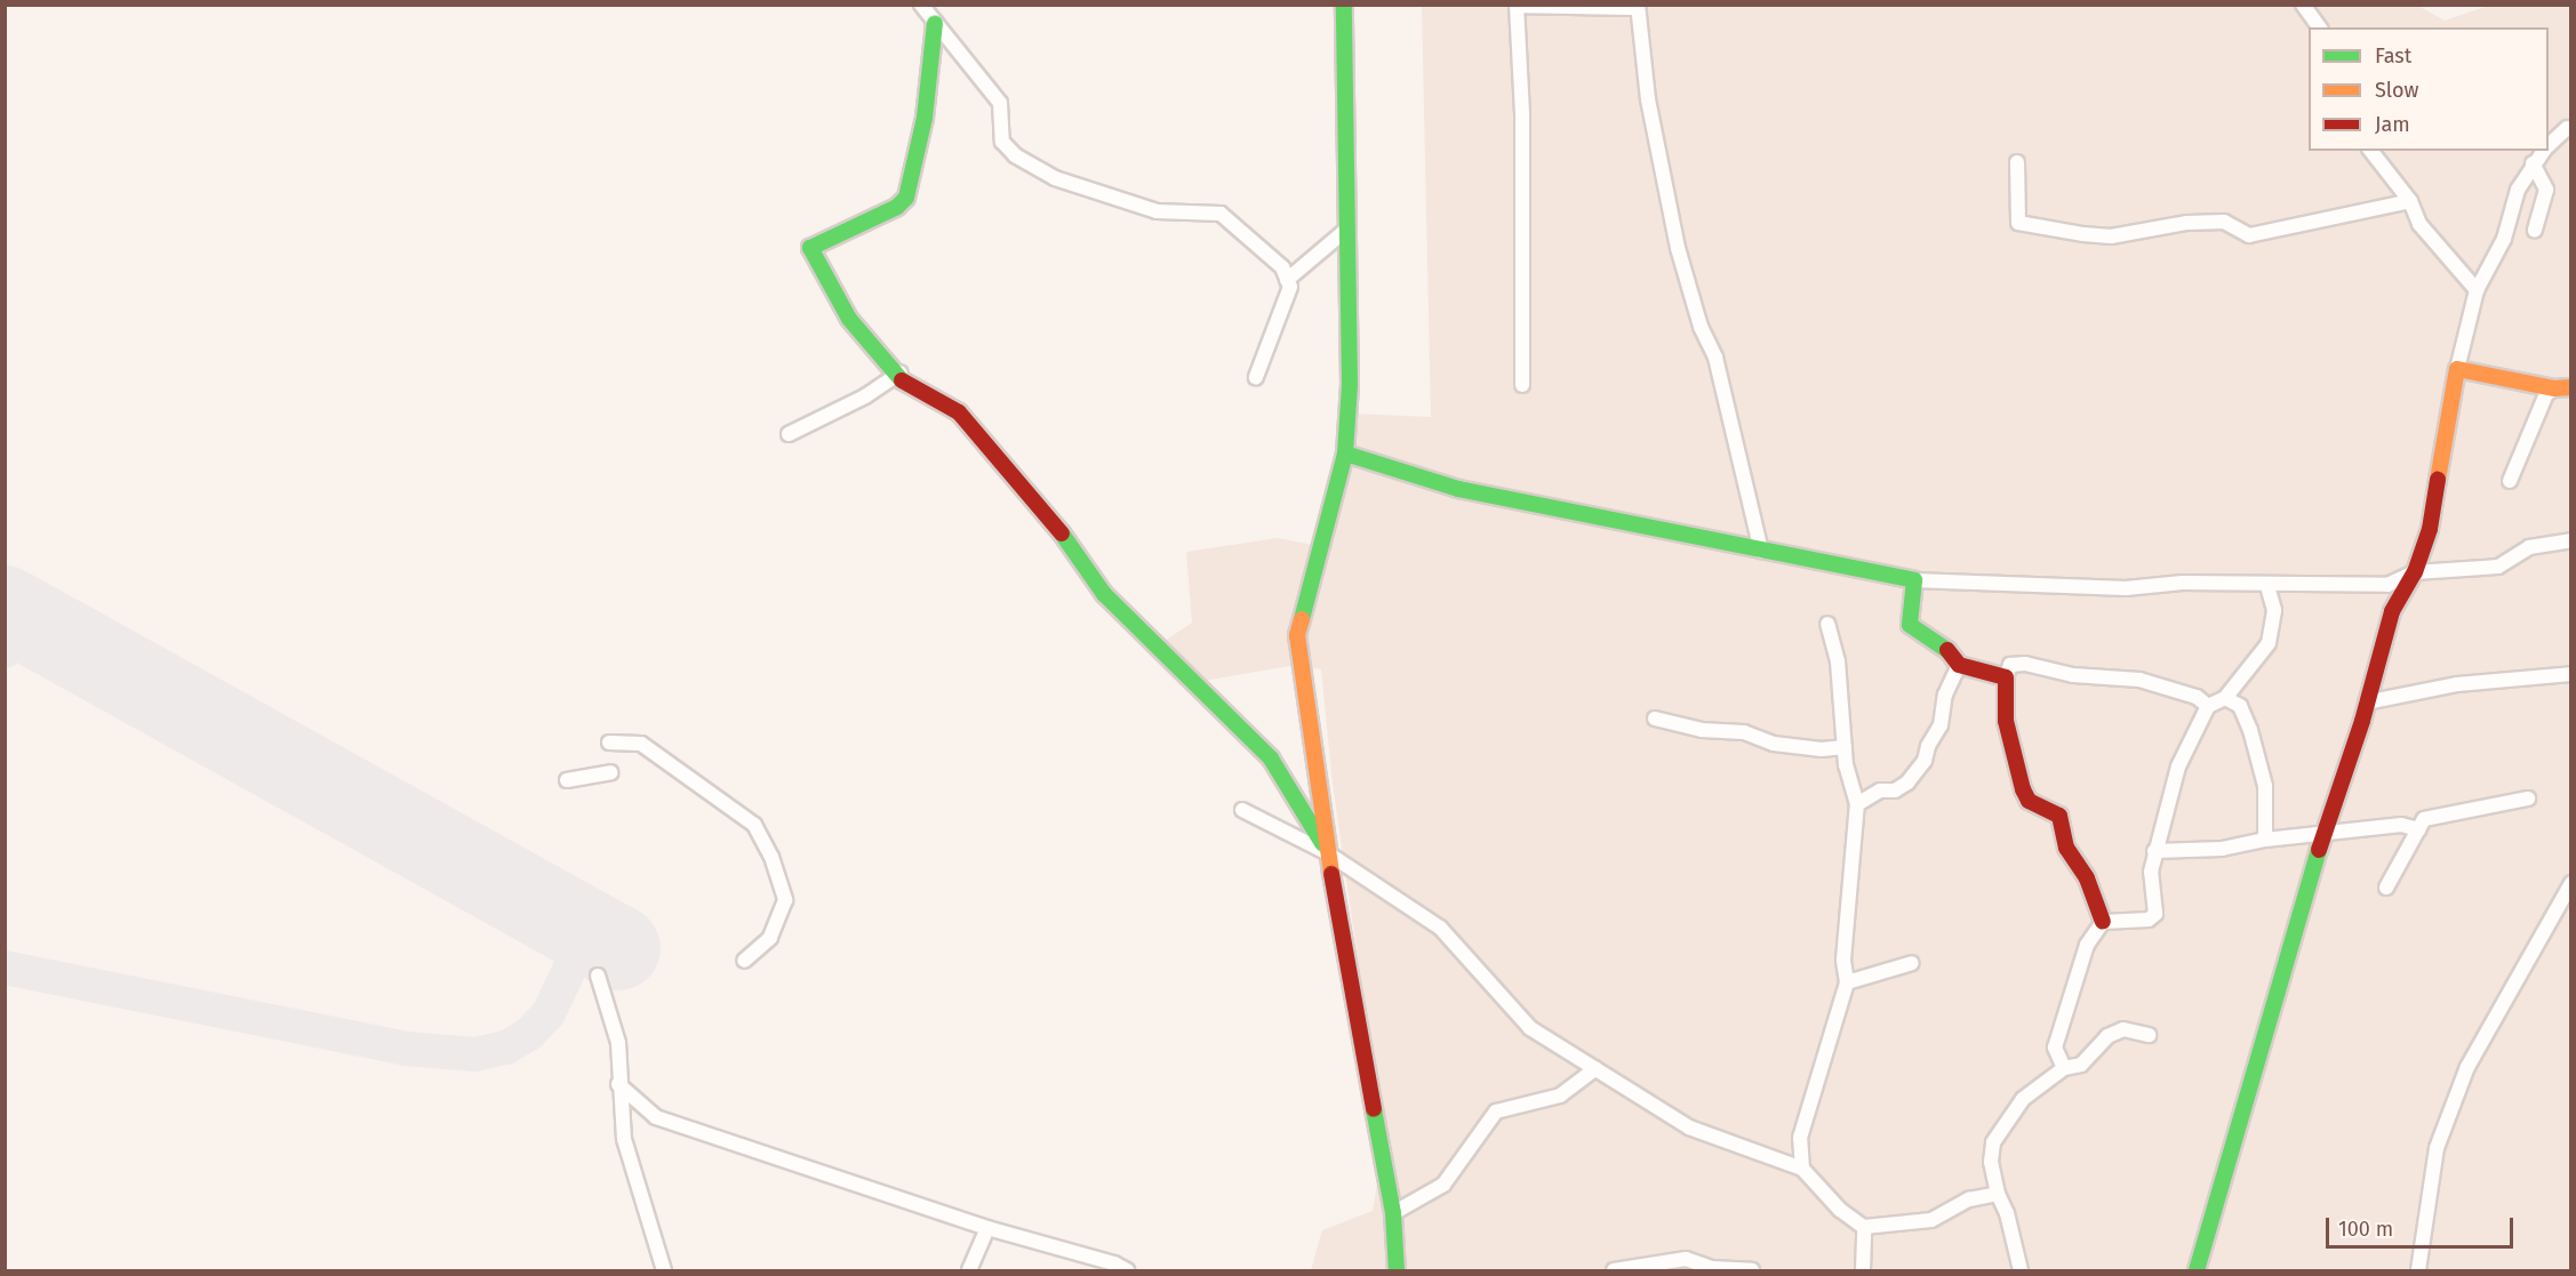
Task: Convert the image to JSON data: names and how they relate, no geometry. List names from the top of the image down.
{
  "legend": ["Fast", "Slow", "Jam"],
  "scale_bar": "100 m"
}
